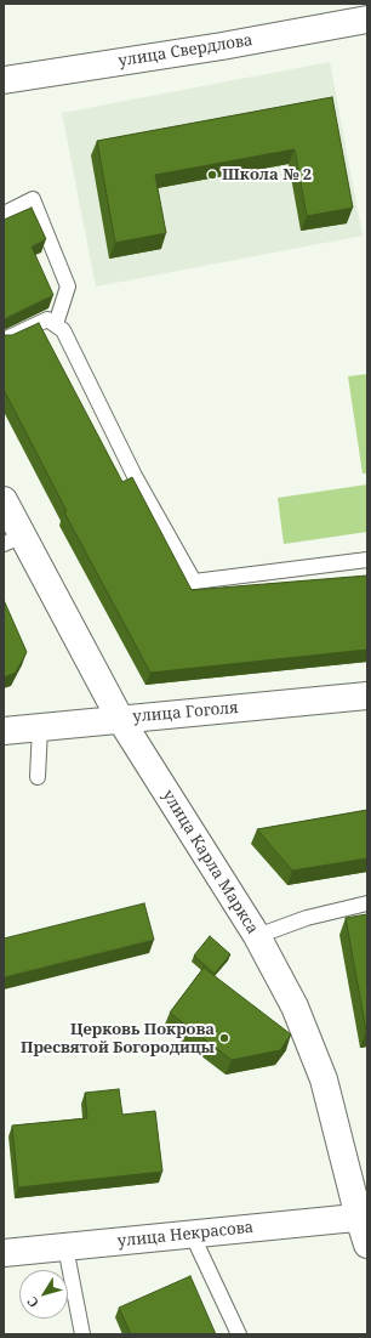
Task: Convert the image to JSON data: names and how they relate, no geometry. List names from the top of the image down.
{
  "streets": {
    "street": [
      "улица Свердлова",
      "улица Гоголя",
      "улица Карла Маркса",
      "улица Некрасова"
    ]
  },
  "crossings": [
    ["улица Гоголя", "улица Карла Маркса"],
    ["улица Карла Маркса", "улица Некрасова"]
  ],
  "places": ["Школа № 2", "Церковь Покрова Пресвятой Богородицы"],
  "north": "bottom left"
}
